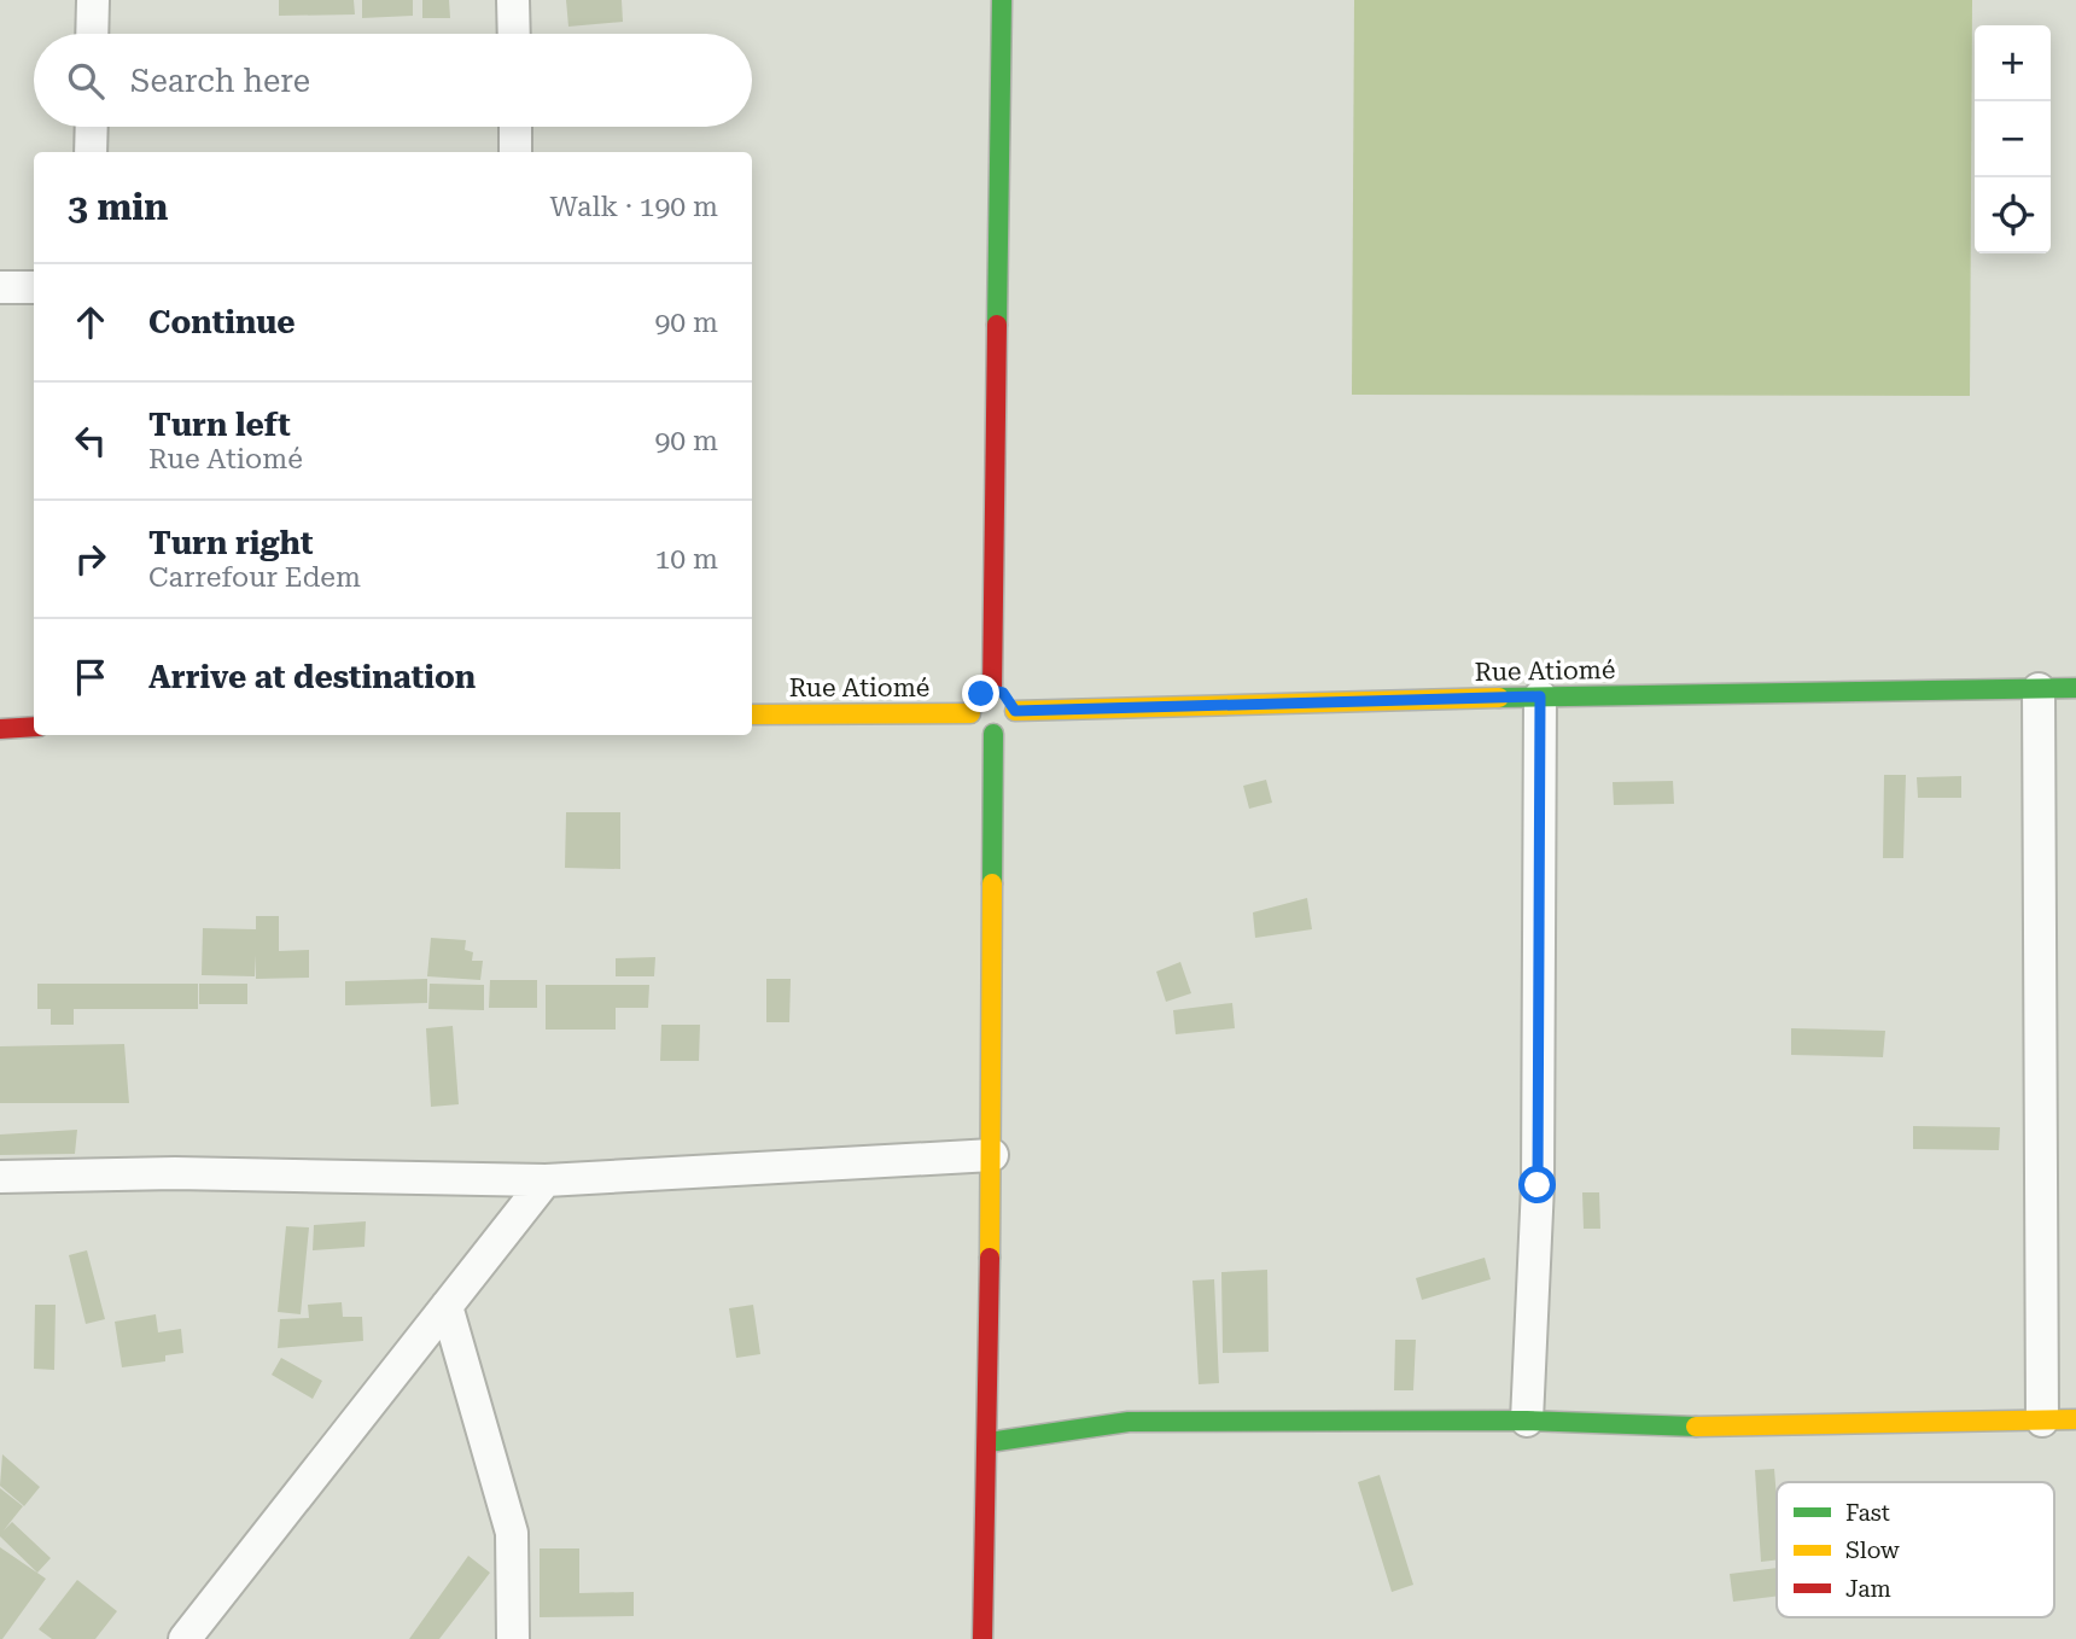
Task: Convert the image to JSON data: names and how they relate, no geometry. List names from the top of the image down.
{
  "streets": {
    "street": ["Rue Atiomé"]
  },
  "legend": ["Fast", "Slow", "Jam"],
  "page": {
    "map_buttons": ["+", "−"],
    "search": "Search here",
    "heading": ["3 min", "Walk · 190 m"],
    "list": [
      ["Continue", "90 m"],
      ["Turn left", "Rue Atiomé", "90 m"],
      ["Turn right", "Carrefour Edem", "10 m"],
      "Arrive at destination"
    ]
  }
}
